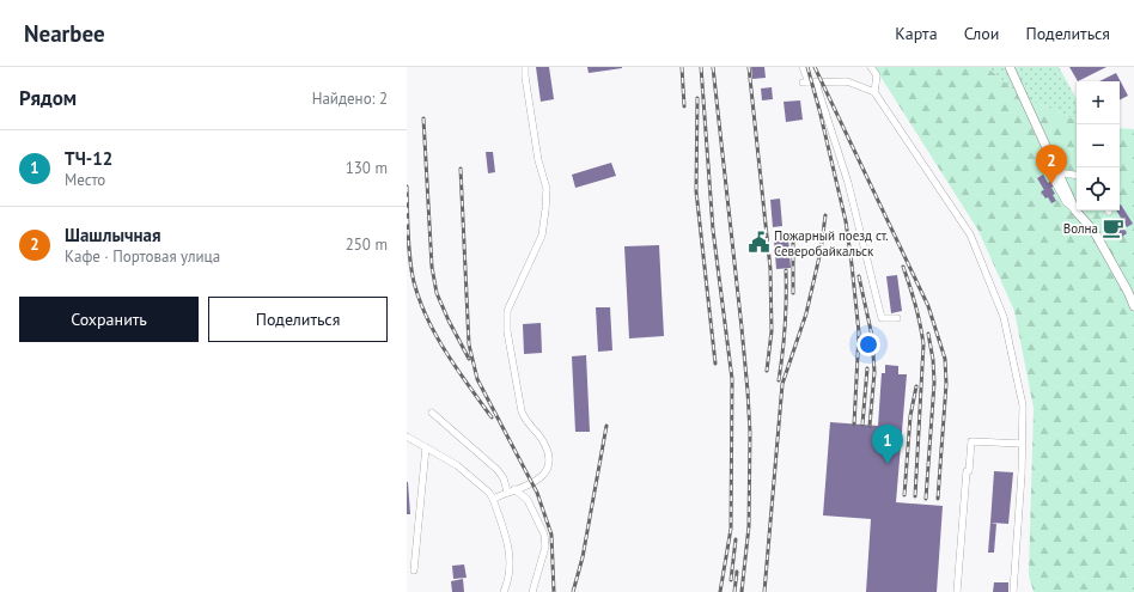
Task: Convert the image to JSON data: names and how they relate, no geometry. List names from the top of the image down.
{
  "places": {
    "cafe": ["Волна"],
    "public building": ["Пожарный поезд ст. Северобайкальск"]
  },
  "page": {
    "header": "Nearbee",
    "nav": ["Карта", "Слои", "Поделиться"],
    "heading": ["Рядом", "Найдено: 2"],
    "map_buttons": ["+", "−"],
    "list": [
      {
        "mark": "1",
        "name": "ТЧ-12",
        "note": "Место",
        "value": "130 m"
      },
      {
        "mark": "2",
        "name": "Шашлычная",
        "note": "Кафе · Портовая улица",
        "value": "250 m"
      }
    ],
    "pins": ["2", "1"],
    "buttons": ["Сохранить", "Поделиться"]
  }
}
